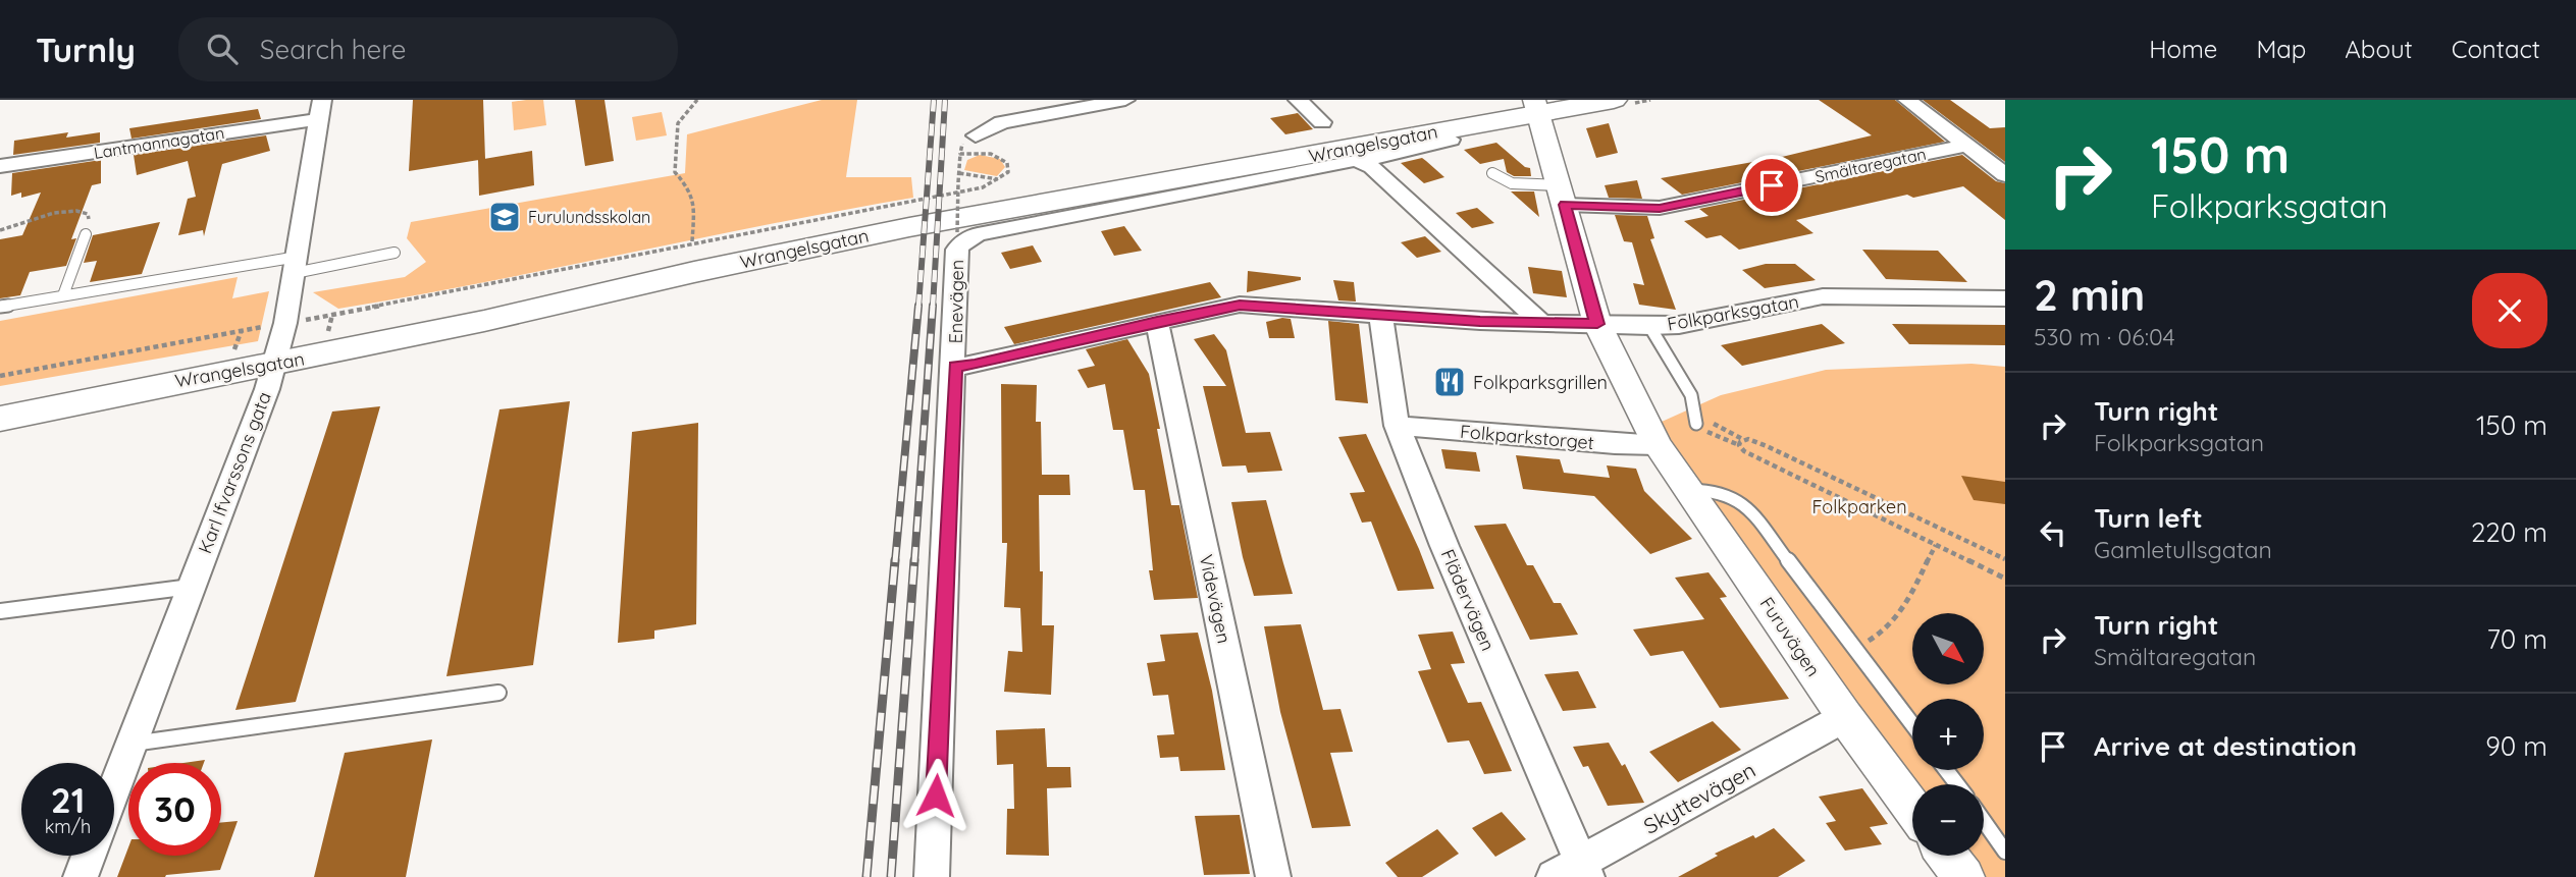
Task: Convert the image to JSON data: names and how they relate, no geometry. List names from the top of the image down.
{
  "streets": {
    "main road": ["Wrangelsgatan"],
    "street": [
      "Lantmannagatan",
      "Smältaregatan",
      "Enevägen",
      "Folkparksgatan",
      "Folkparkstorget",
      "Karl Ifvarssons gata",
      "Videvägen",
      "Flädervägen",
      "Furuvägen",
      "Skyttevägen"
    ]
  },
  "crossings": [
    ["Lantmannagatan", "Karl Ifvarssons gata"],
    ["Wrangelsgatan", "Enevägen"],
    ["Wrangelsgatan", "Karl Ifvarssons gata"],
    ["Wrangelsgatan", "Furuvägen"],
    ["Smältaregatan", "Furuvägen"],
    ["Enevägen", "Folkparksgatan"],
    ["Folkparksgatan", "Videvägen"],
    ["Folkparksgatan", "Flädervägen"],
    ["Folkparksgatan", "Furuvägen"],
    ["Folkparkstorget", "Flädervägen"],
    ["Folkparkstorget", "Furuvägen"],
    ["Flädervägen", "Skyttevägen"],
    ["Furuvägen", "Skyttevägen"]
  ],
  "parks": ["Folkparken"],
  "places": {
    "school or university": ["Furulundsskolan"],
    "restaurant": ["Folkparksgrillen"]
  },
  "north": "bottom right",
  "page": {
    "header": "Turnly",
    "search": "Search here",
    "nav": [
      "Home",
      "Map",
      "About",
      "Contact"
    ],
    "turn": ["150 m", "Folkparksgatan"],
    "heading": ["2 min", "530 m · 06:04"],
    "list": [
      {
        "name": "Turn right",
        "note": "Folkparksgatan",
        "value": "150 m"
      },
      {
        "name": "Turn left",
        "note": "Gamletullsgatan",
        "value": "220 m"
      },
      {
        "name": "Turn right",
        "note": "Smältaregatan",
        "value": "70 m"
      },
      {
        "name": "Arrive at destination",
        "value": "90 m"
      }
    ],
    "map_buttons": ["+", "−"],
    "speed": "21 km/h",
    "limit": "30"
  }
}
